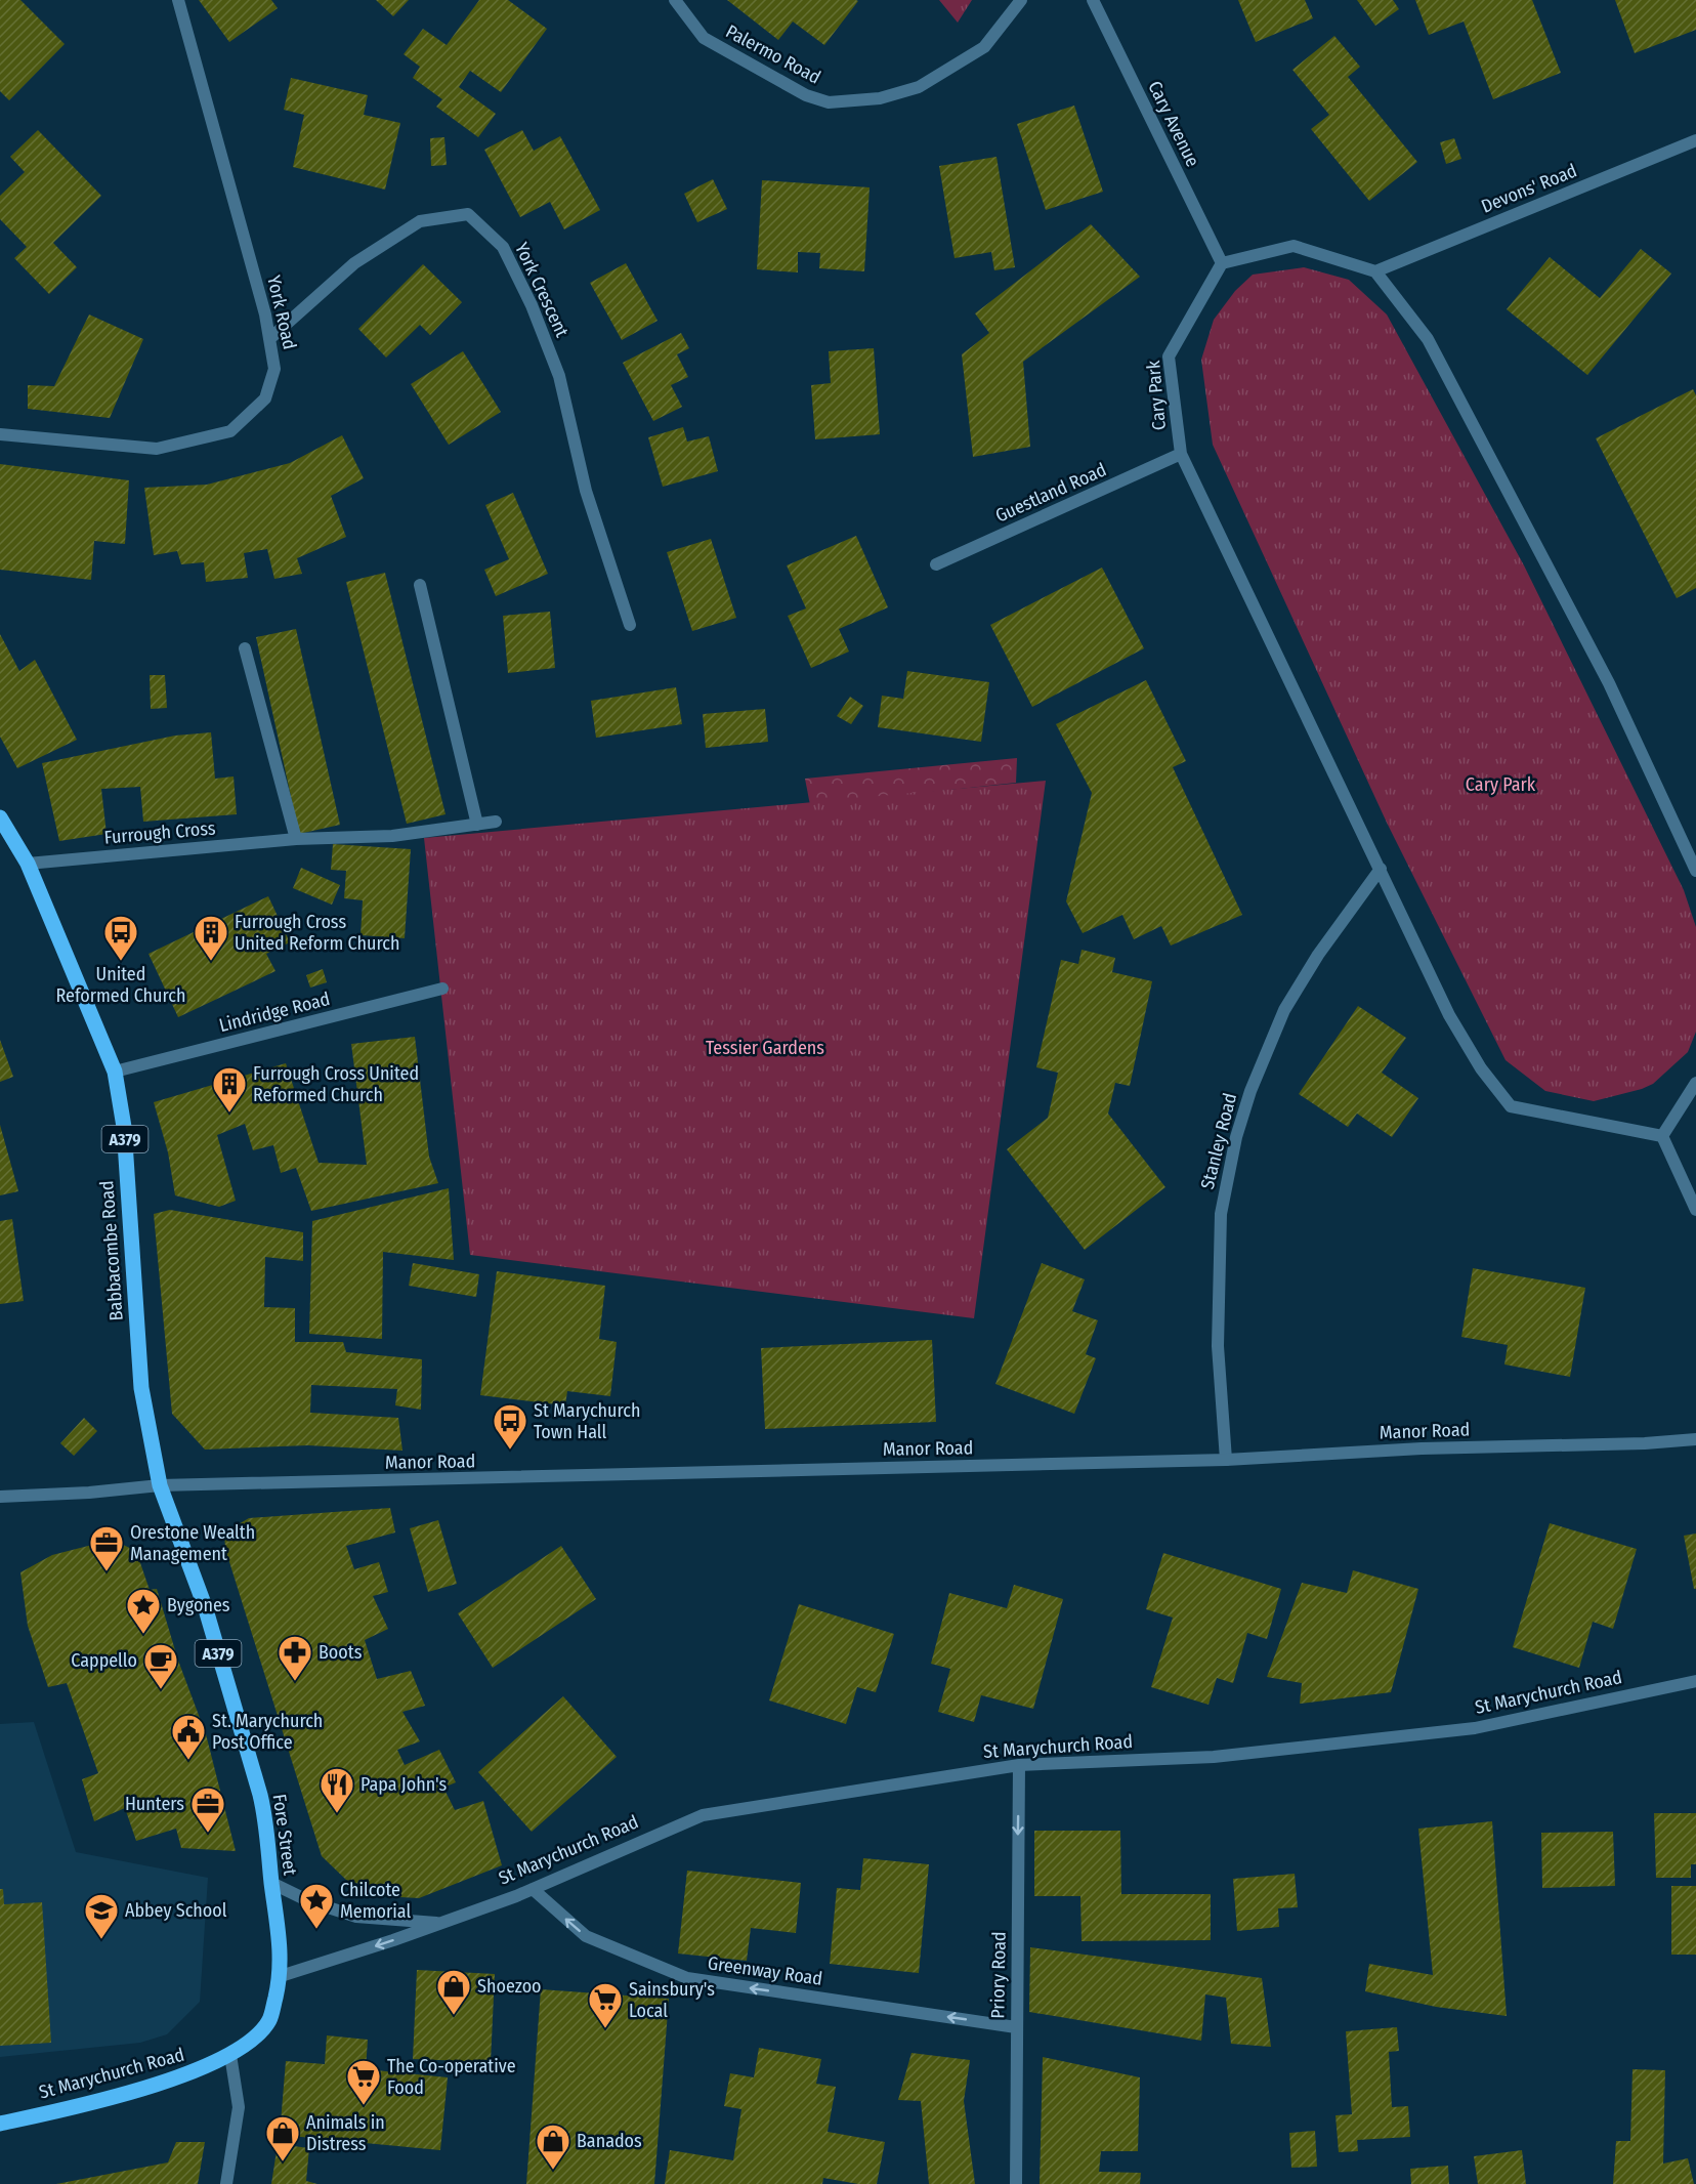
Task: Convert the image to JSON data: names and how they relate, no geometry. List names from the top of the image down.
{
  "streets": {
    "main road": [
      "A379",
      "Babbacombe Road",
      "St Marychurch Road",
      "Fore Street"
    ],
    "street": [
      "Palermo Road",
      "Cary Avenue",
      "Devons' Road",
      "York Crescent",
      "York Road",
      "Cary Park",
      "Guestland Road",
      "Furrough Cross",
      "Lindridge Road",
      "Stanley Road",
      "Manor Road",
      "Greenway Road",
      "Priory Road"
    ]
  },
  "crossings": [
    ["Cary Avenue", "Cary Park"],
    ["York Crescent", "York Road"],
    ["Cary Park", "Guestland Road"],
    ["Cary Park", "Stanley Road"],
    ["Furrough Cross", "Babbacombe Road"],
    ["Lindridge Road", "Babbacombe Road"],
    ["Stanley Road", "Manor Road"],
    ["Babbacombe Road", "Manor Road"],
    ["Babbacombe Road", "Fore Street"],
    ["Manor Road", "Fore Street"],
    ["St Marychurch Road", "Fore Street"],
    ["St Marychurch Road", "Greenway Road"],
    ["St Marychurch Road", "Priory Road"],
    ["Greenway Road", "Priory Road"]
  ],
  "one_way": ["Greenway Road", "Priory Road"],
  "parks": ["Cary Park", "Tessier Gardens"],
  "places": {
    "bus stop": ["United Reformed Church", "St Marychurch Town Hall"],
    "building": ["Furrough Cross United Reform Church", "Furrough Cross United Reformed Church"],
    "office": ["Orestone Wealth Management", "Hunters"],
    "place": ["Bygones", "Chilcote Memorial"],
    "pharmacy": ["Boots"],
    "cafe": ["Cappello"],
    "public building": ["St. Marychurch Post Office"],
    "restaurant": ["Papa John's"],
    "school or university": ["Abbey School"],
    "shop": ["Shoezoo", "Animals in Distress", "Banados"],
    "supermarket": ["Sainsbury's Local", "The Co-operative Food"]
  }
}
